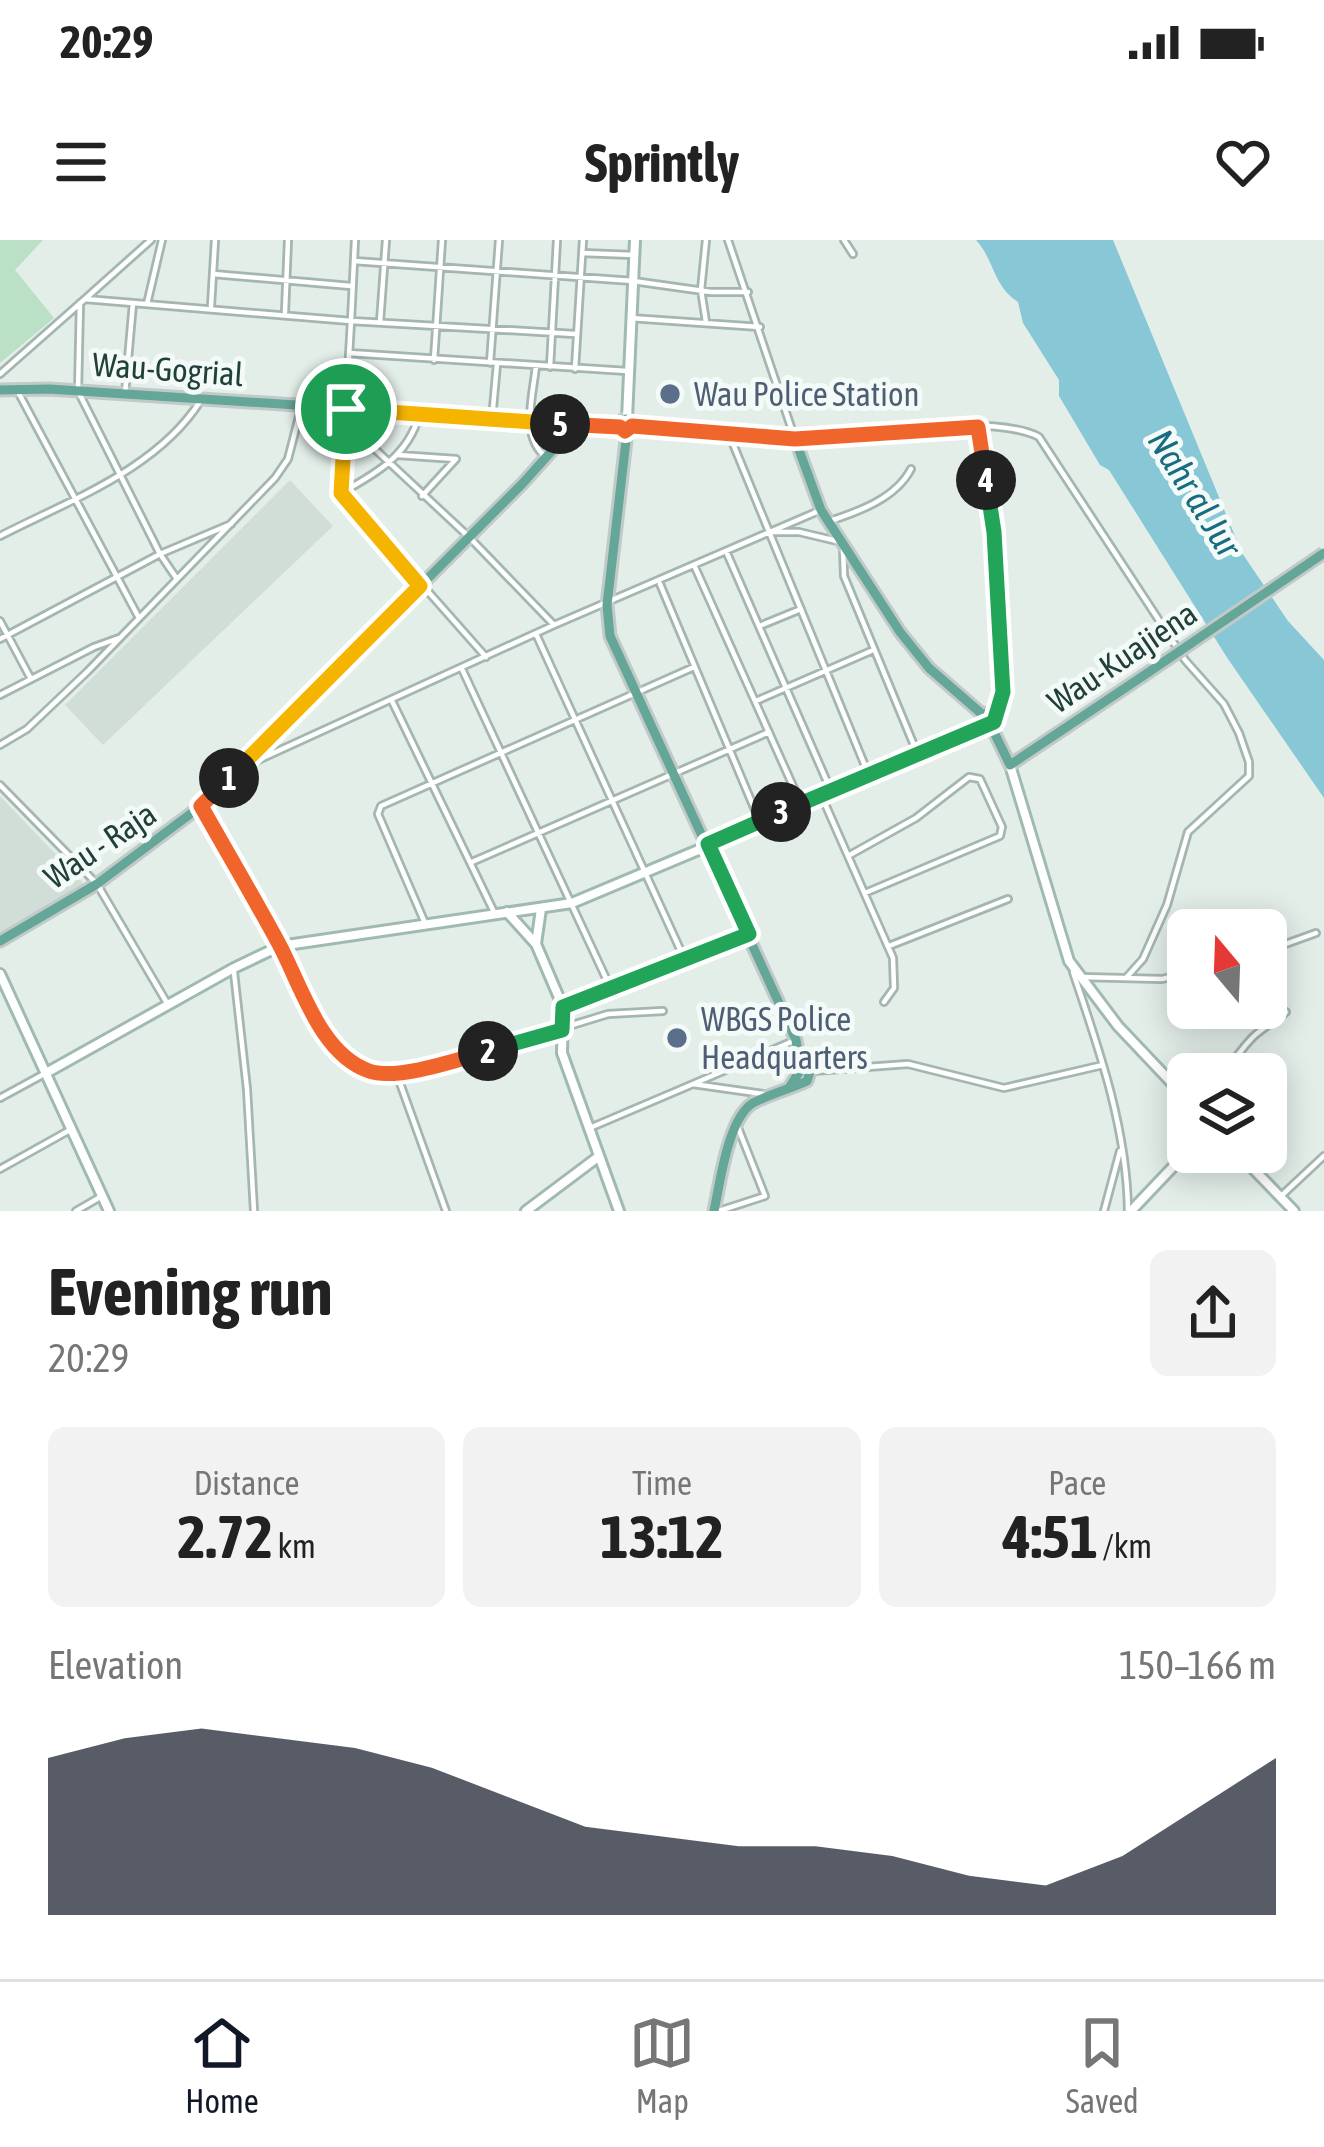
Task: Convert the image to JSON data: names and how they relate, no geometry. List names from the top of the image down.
{
  "streets": {
    "main road": ["Wau-Gogrial", "Wau-Kuajiena", "Wau - Raja"]
  },
  "crossings": [
    ["Wau-Gogrial", "Wau - Raja"]
  ],
  "water": ["Nahr al Jur"],
  "places": ["Wau Police Station", "WBGS Police Headquarters"],
  "north": "top",
  "page": {
    "status": "20:29",
    "header": "Sprintly",
    "pins": [
      "5",
      "4",
      "1",
      "3",
      "2"
    ],
    "heading": ["Evening run", "20:29"],
    "stats": [
      ["Distance", "2.72 km"],
      ["Time", "13:12"],
      ["Pace", "4:51 /km"]
    ],
    "chart": ["Elevation", "150–166 m"],
    "tabs": ["Home", "Map", "Saved"]
  }
}
